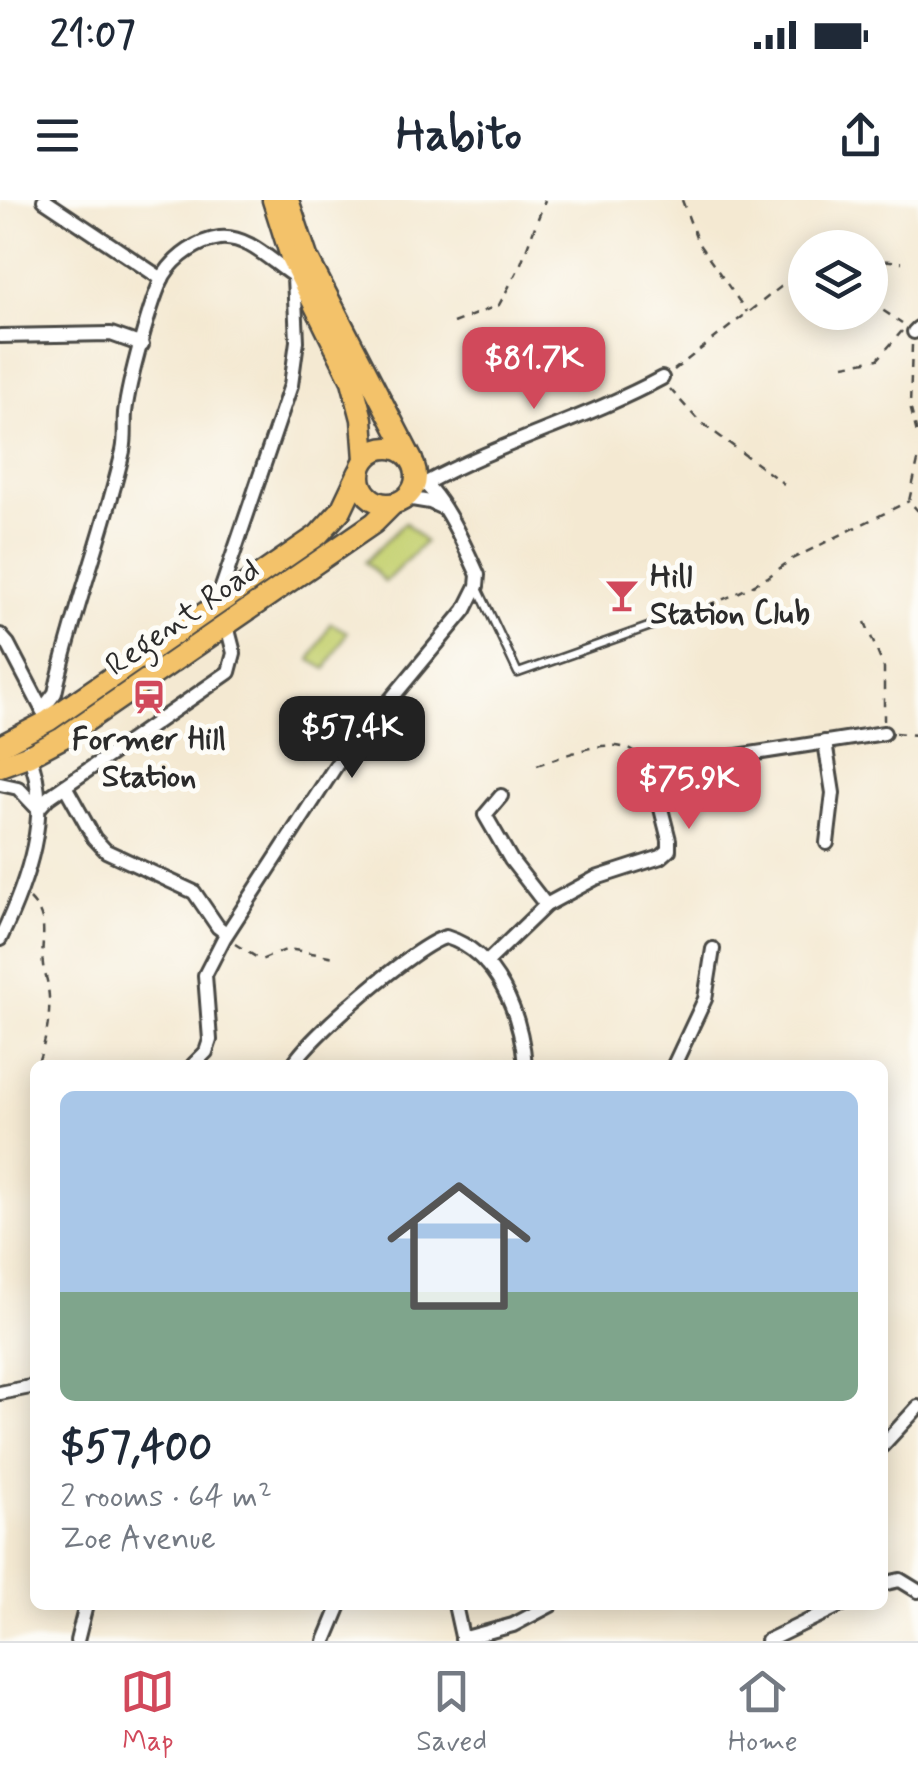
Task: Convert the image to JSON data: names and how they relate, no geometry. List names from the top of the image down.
{
  "streets": {
    "main road": ["Regent Road"]
  },
  "places": {
    "bar": ["Hill Station Club"],
    "station": ["Former Hill Station"]
  },
  "page": {
    "status": "21:07",
    "header": "Habito",
    "price": ["$81.7K", "$57.4K", "$75.9K"],
    "list": [
      {
        "name": "$57,400",
        "note": "2 rooms · 64 m² · Zoe Avenue"
      }
    ],
    "tabs": ["Map", "Saved", "Home"]
  }
}
